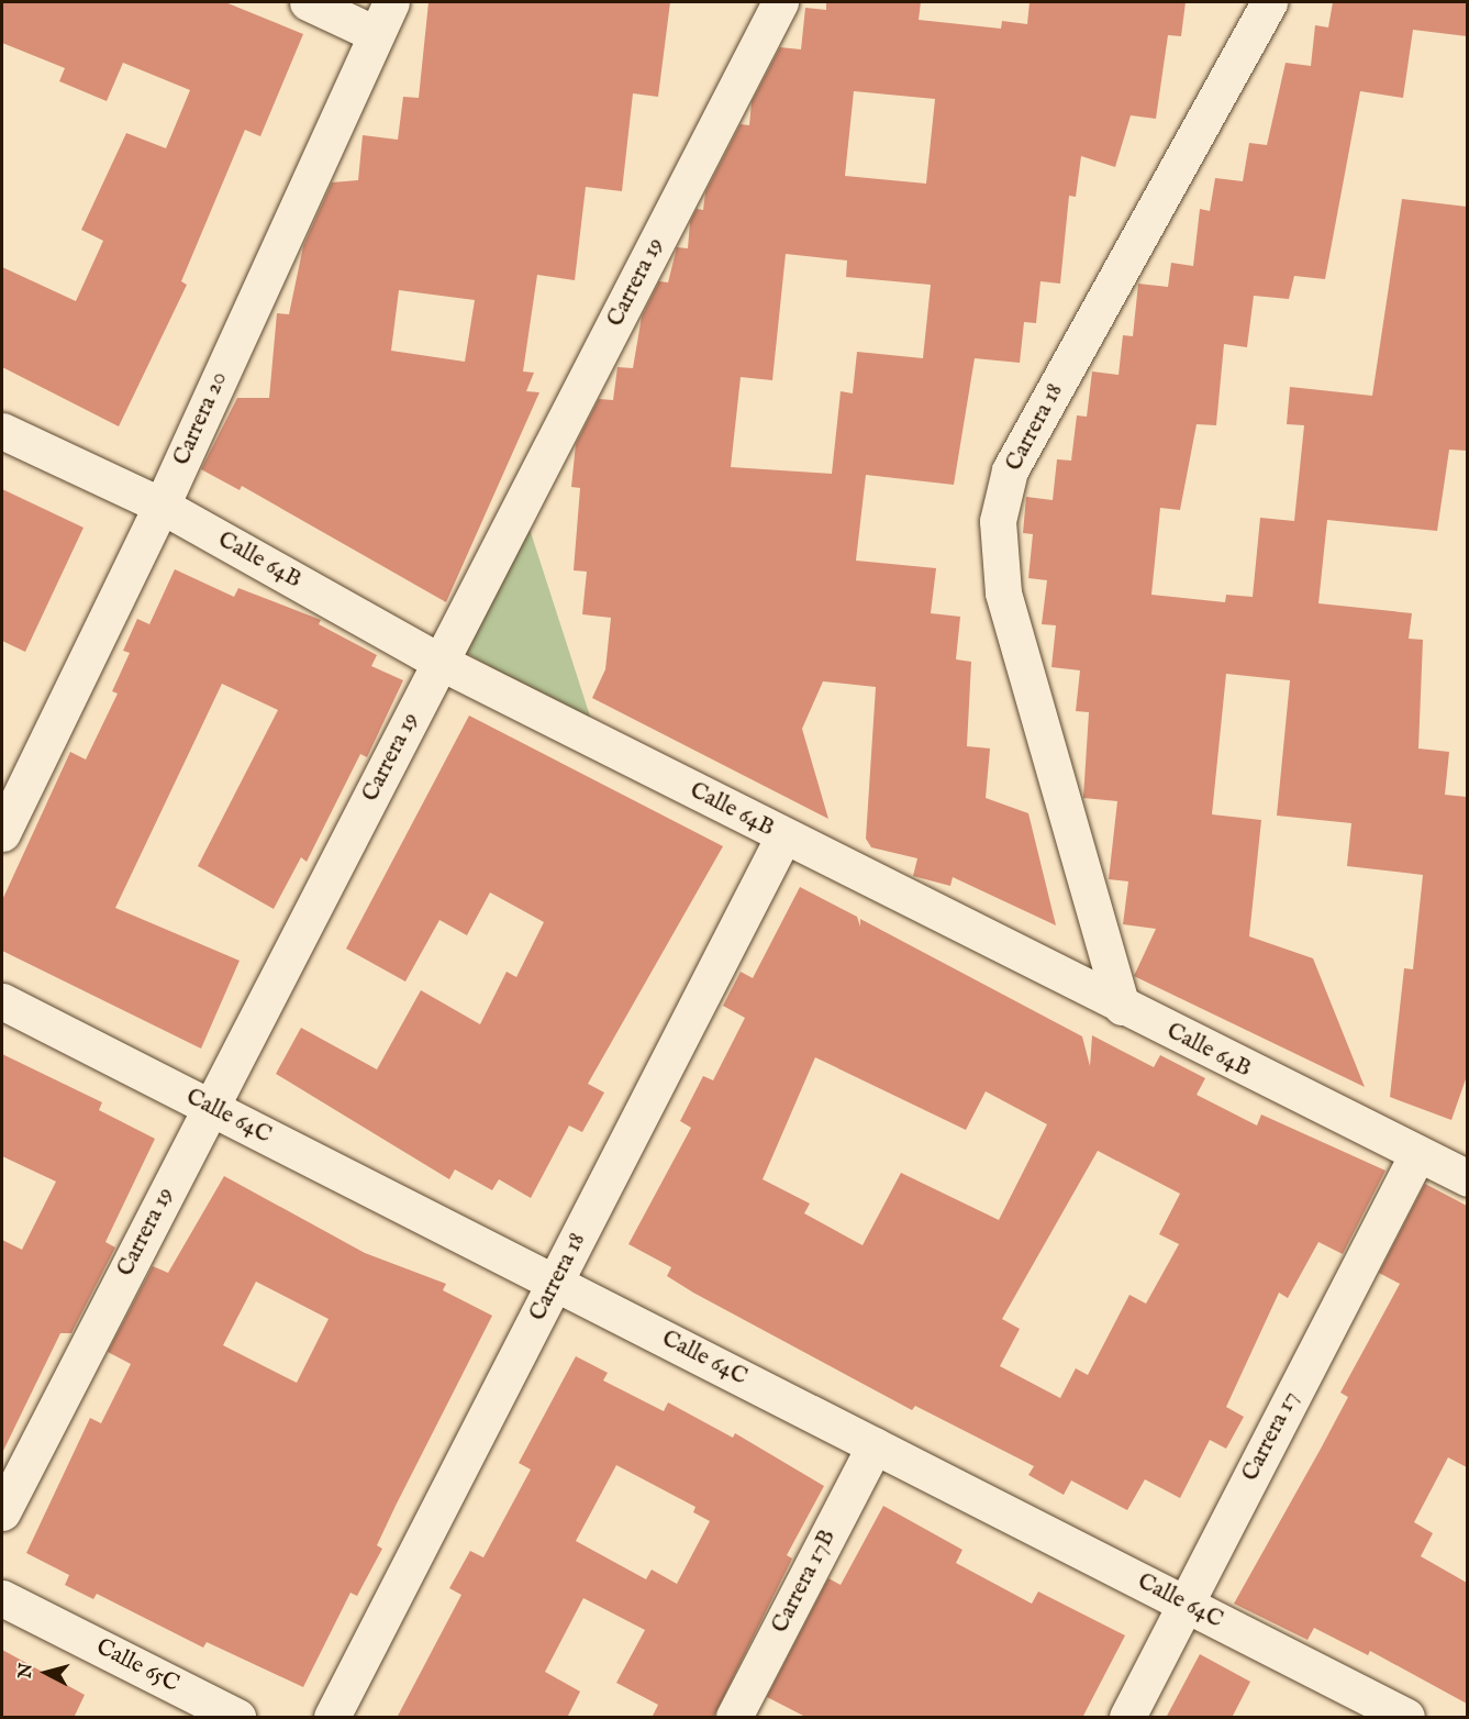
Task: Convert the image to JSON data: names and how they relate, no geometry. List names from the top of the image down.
{
  "streets": {
    "street": [
      "Carrera 19",
      "Carrera 20",
      "Carrera 18",
      "Calle 64B",
      "Calle 64C",
      "Carrera 17",
      "Carrera 17B",
      "Calle 65C"
    ]
  },
  "crossings": [
    ["Carrera 19", "Calle 64B"],
    ["Carrera 19", "Calle 64C"],
    ["Carrera 20", "Calle 64B"],
    ["Carrera 18", "Calle 64B"],
    ["Carrera 18", "Calle 64C"],
    ["Calle 64B", "Carrera 17"],
    ["Calle 64C", "Carrera 17"],
    ["Calle 64C", "Carrera 17B"]
  ],
  "north": "left"
}
